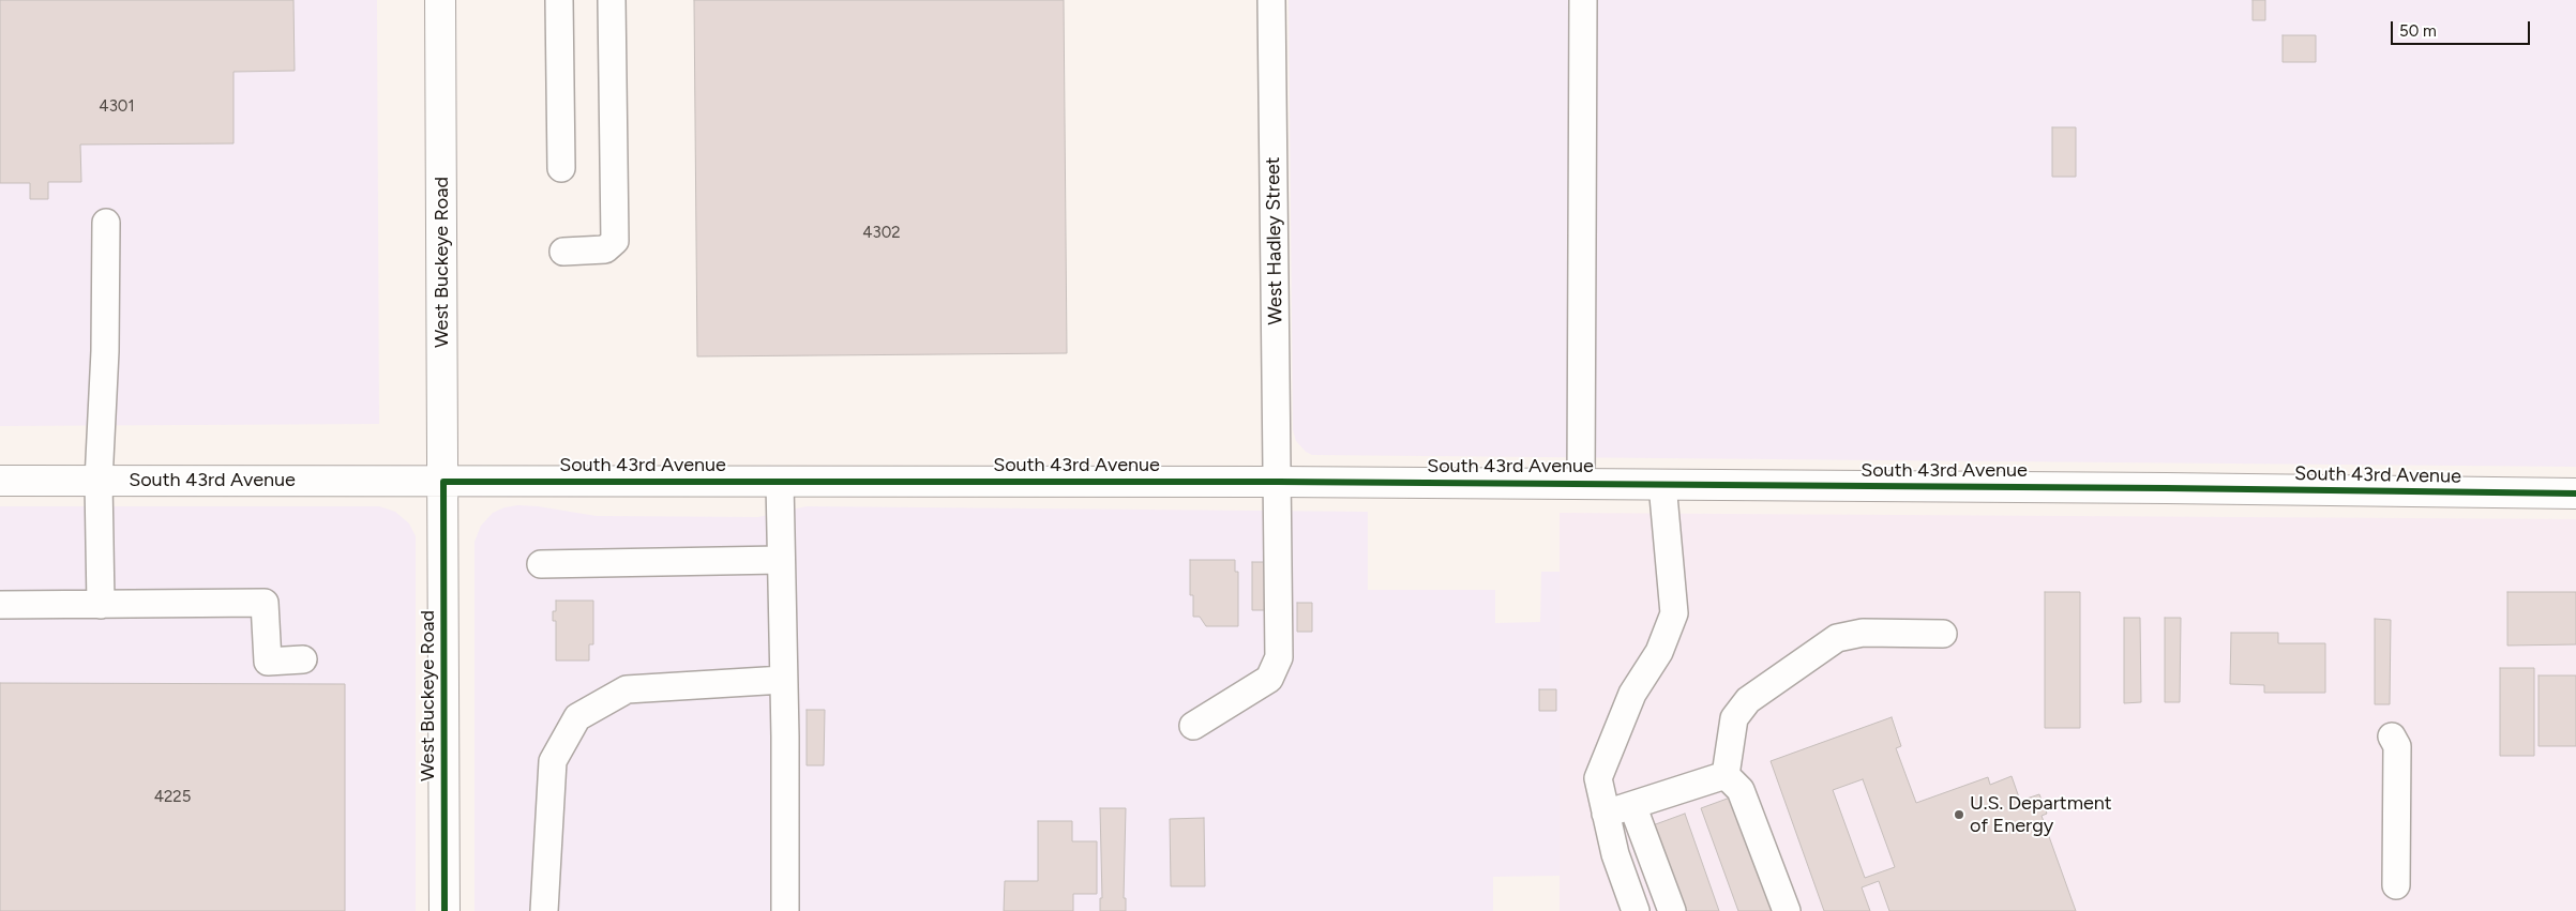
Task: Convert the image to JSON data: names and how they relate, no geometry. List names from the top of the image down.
{
  "streets": {
    "main road": ["West Buckeye Road", "South 43rd Avenue"],
    "street": ["West Hadley Street"]
  },
  "crossings": [
    ["West Hadley Street", "South 43rd Avenue"],
    ["West Buckeye Road", "South 43rd Avenue"]
  ],
  "places": ["U.S. Department of Energy"],
  "house_numbers": ["4301", "4302", "4225"],
  "scale_bar": "50 m"
}
